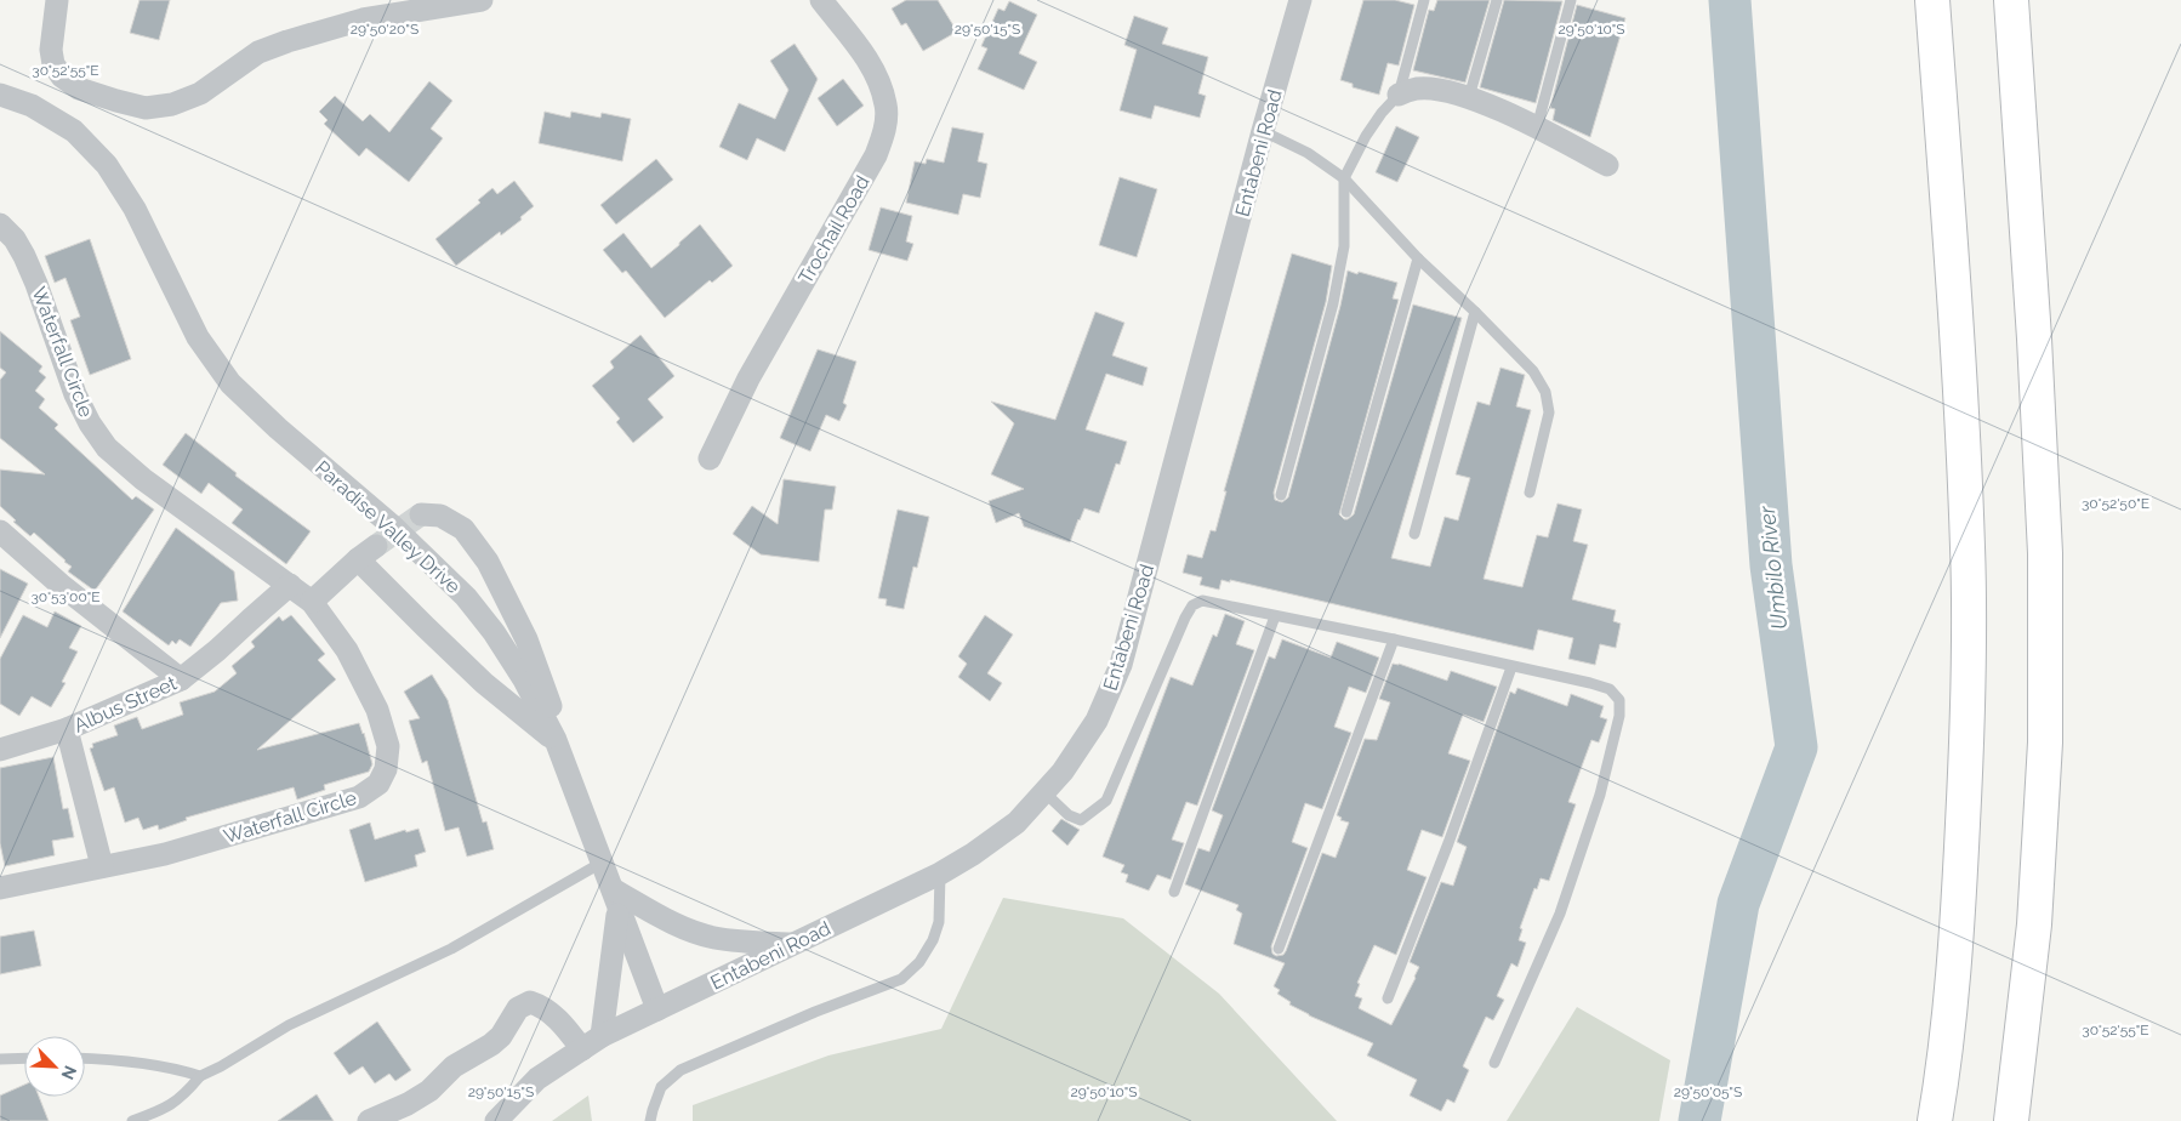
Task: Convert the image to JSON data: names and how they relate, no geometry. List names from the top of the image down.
{
  "streets": {
    "street": [
      "Entabeni Road",
      "Trochail Road",
      "Waterfall Circle",
      "Paradise Valley Drive",
      "Albus Street"
    ]
  },
  "crossings": [
    ["Entabeni Road", "Paradise Valley Drive"],
    ["Waterfall Circle", "Albus Street"]
  ],
  "water": ["Umbilo River"],
  "north": "bottom right",
  "coordinates": [
    "29°50'20\"S",
    "29°50'15\"S",
    "29°50'10\"S",
    "30°52'55\"E",
    "30°52'50\"E",
    "30°53'00\"E",
    "29°50'05\"S"
  ]
}
